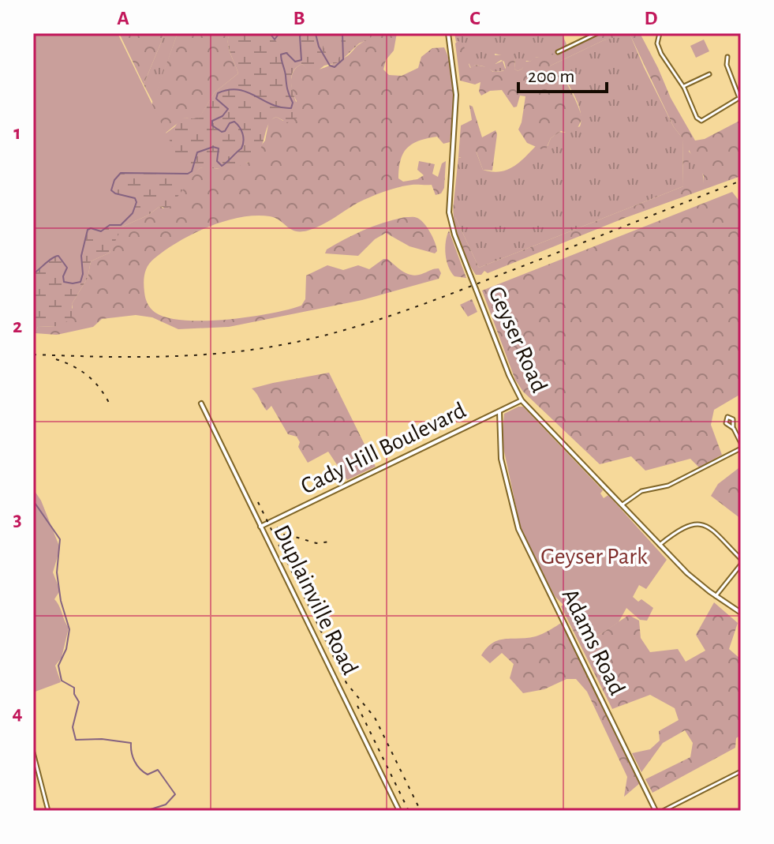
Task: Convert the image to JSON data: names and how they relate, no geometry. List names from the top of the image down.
{
  "streets": {
    "street": [
      "Geyser Road",
      "Cady Hill Boulevard",
      "Duplainville Road",
      "Adams Road"
    ]
  },
  "crossings": [
    ["Geyser Road", "Cady Hill Boulevard"],
    ["Cady Hill Boulevard", "Duplainville Road"],
    ["Cady Hill Boulevard", "Adams Road"]
  ],
  "parks": ["Geyser Park"],
  "scale_bar": "200 m",
  "grid": {
    "columns": [
      "A",
      "B",
      "C",
      "D"
    ],
    "rows": [
      "1",
      "2",
      "3",
      "4"
    ]
  }
}
